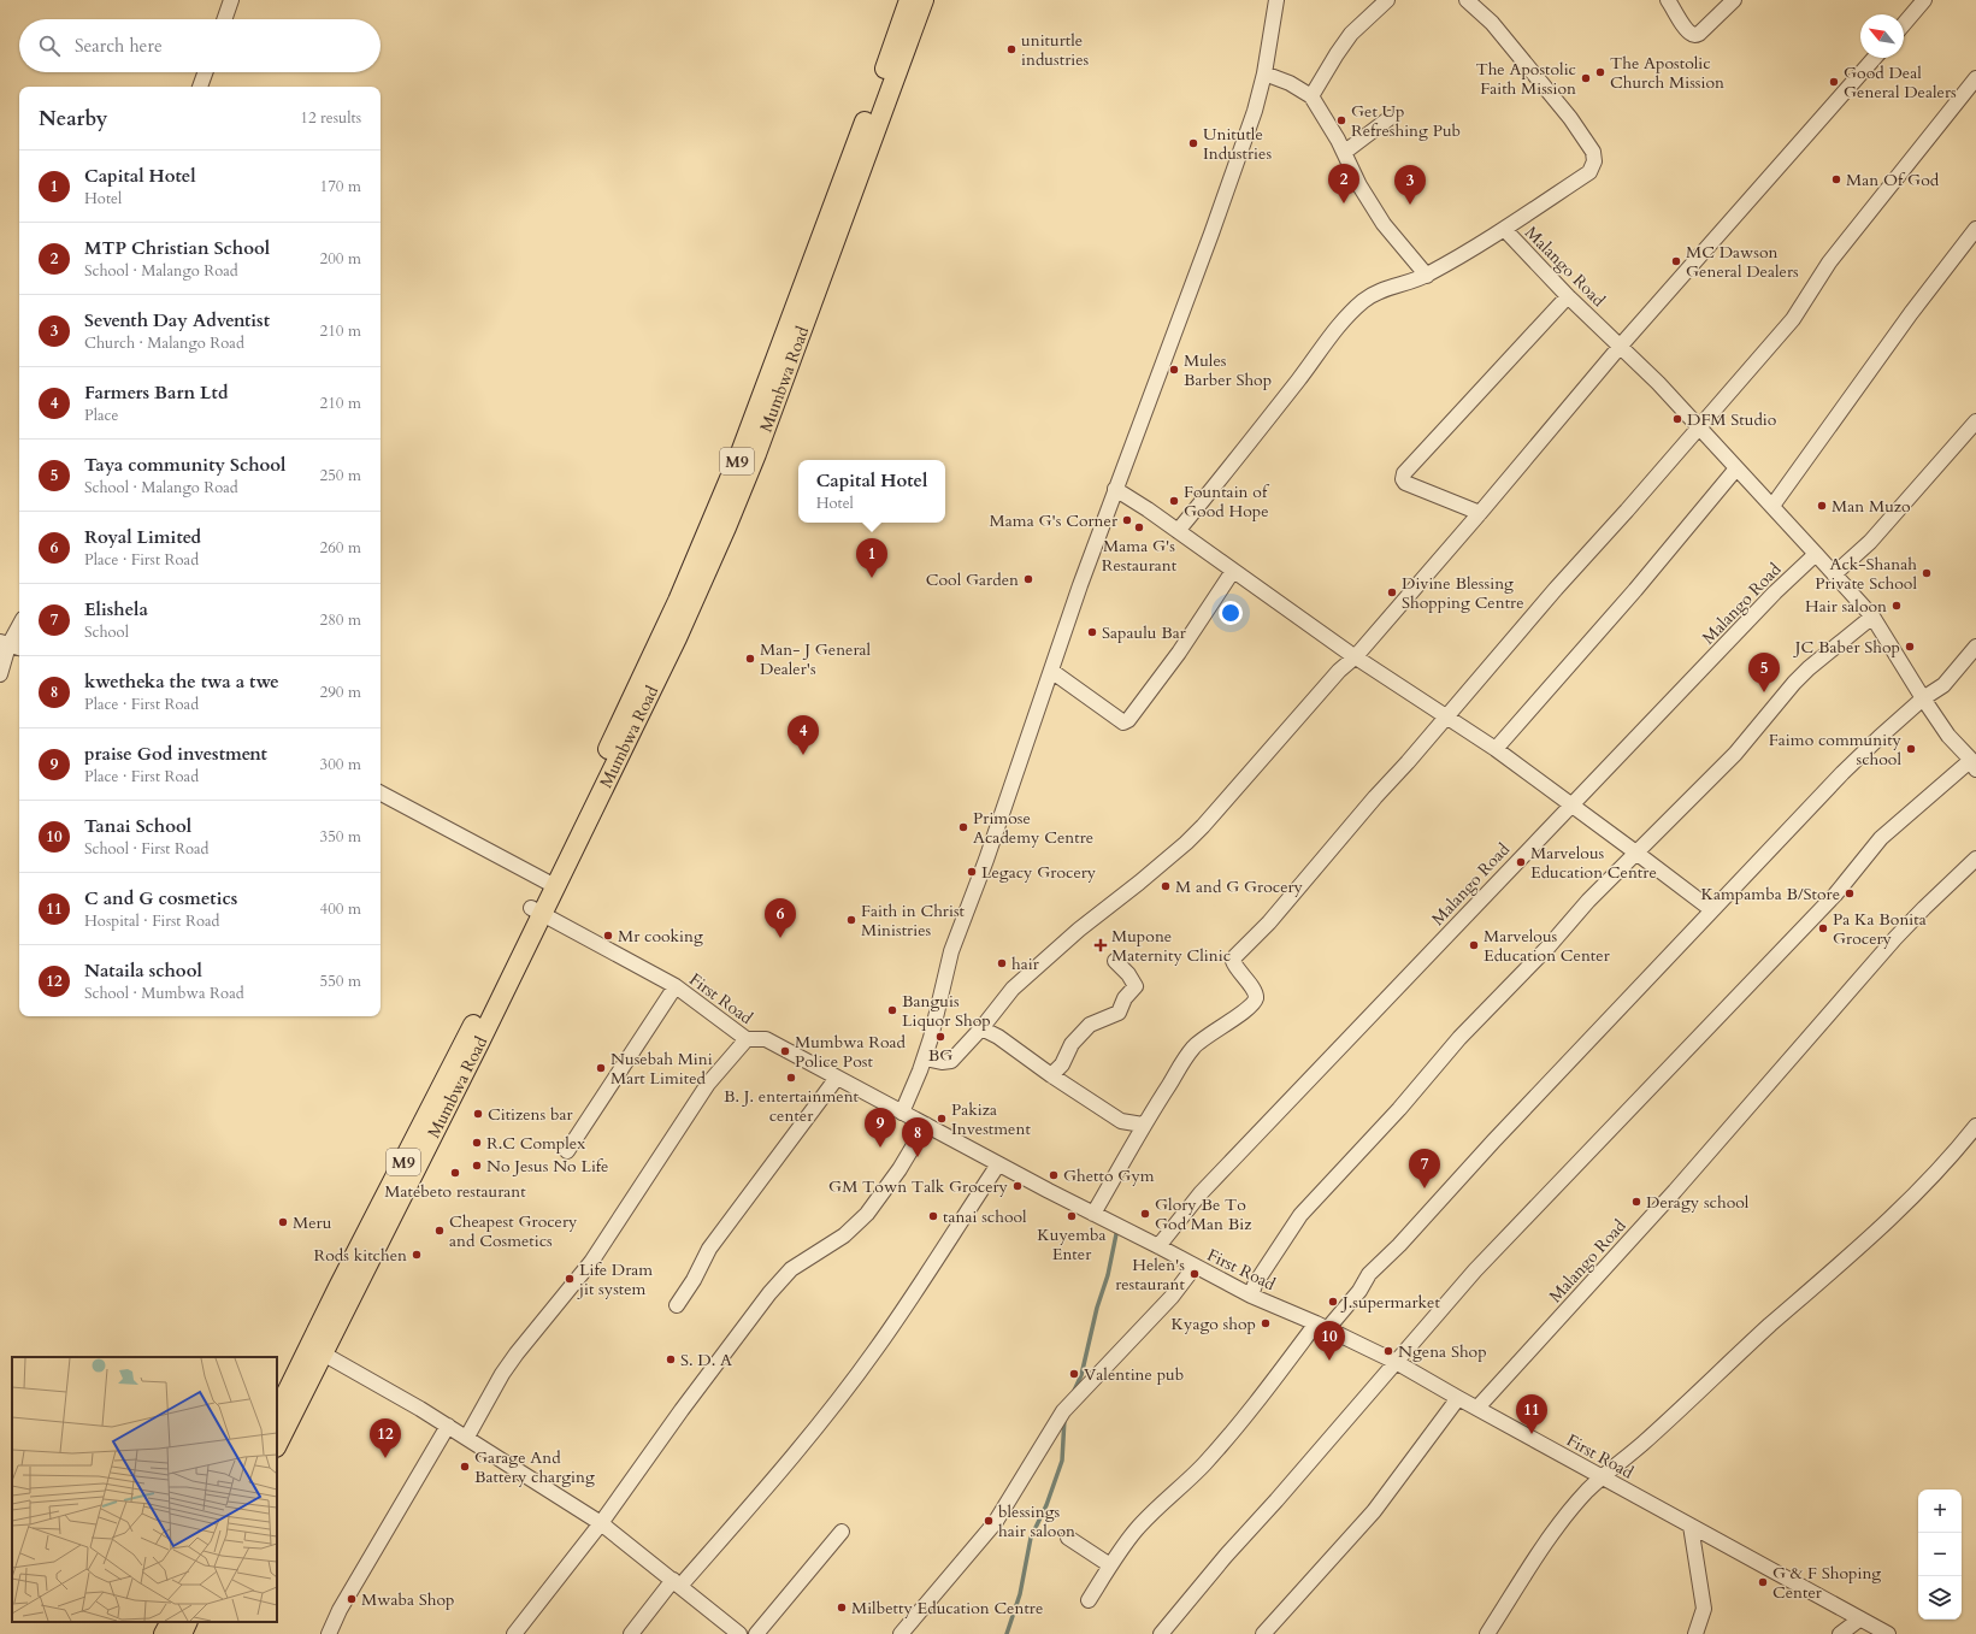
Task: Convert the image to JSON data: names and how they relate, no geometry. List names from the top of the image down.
{
  "streets": {
    "main road": ["Mumbwa Road", "M9"],
    "street": ["Malango Road", "First Road"]
  },
  "crossings": [
    ["Malango Road", "First Road"],
    ["Mumbwa Road", "First Road"]
  ],
  "places": {
    "other": [
      "uniturtle industries",
      "The Apostolic Church Mission",
      "The Apostolic Faith Mission",
      "Good Deal General Dealers",
      "Get Up Refreshing Pub",
      "Unitutle Industries",
      "Man Of God",
      "MC Dawson General Dealers",
      "Mules Barber Shop",
      "DFM Studio",
      "Fountain of Good Hope",
      "Man Muzo",
      "Mama G's Corner",
      "Mama G's Restaurant",
      "Ack-Shanah Private School",
      "Cool Garden",
      "Divine Blessing Shopping Centre",
      "Hair saloon",
      "Sapaulu Bar",
      "JC Baber Shop",
      "Man- J General Dealer's",
      "Faimo community school",
      "Primose Academy Centre",
      "Marvelous Education Centre",
      "Legacy Grocery",
      "M and G Grocery",
      "Kampamba B/Store",
      "Faith in Christ Ministries",
      "Pa Ka Bonita Grocery",
      "Mr cooking",
      "Marvelous Education Center",
      "hair",
      "Banguis Liquor Shop",
      "BG",
      "Mumbwa Road Police Post",
      "Nusebah Mini Mart Limited",
      "B. J. entertainment center",
      "Citizens bar",
      "Pakiza Investment",
      "R.C Complex",
      "No Jesus No Life",
      "Matebeto restaurant",
      "Ghetto Gym",
      "GM Town Talk Grocery",
      "Deragy school",
      "Glory Be To God Man Biz",
      "tanai school",
      "Kuyemba Enter",
      "Meru",
      "Cheapest Grocery and Cosmetics",
      "Rods kitchen",
      "Helen's restaurant",
      "Life Dram jit system",
      "J.supermarket",
      "Kyago shop",
      "Ngena Shop",
      "S. D. A",
      "Valentine pub",
      "Garage And Battery charging",
      "blessings hair saloon",
      "G & F Shoping Center",
      "Mwaba Shop",
      "Milbetty Education Centre"
    ],
    "health": ["Mupone Maternity Clinic"]
  },
  "north": "top left",
  "page": {
    "search": "Search here",
    "heading": ["Nearby", "12 results"],
    "list": [
      {
        "mark": "1",
        "name": "Capital Hotel",
        "note": "Hotel",
        "value": "170 m"
      },
      {
        "mark": "2",
        "name": "MTP Christian School",
        "note": "School · Malango Road",
        "value": "200 m"
      },
      {
        "mark": "3",
        "name": "Seventh Day Adventist",
        "note": "Church · Malango Road",
        "value": "210 m"
      },
      {
        "mark": "4",
        "name": "Farmers Barn Ltd",
        "note": "Place",
        "value": "210 m"
      },
      {
        "mark": "5",
        "name": "Taya community School",
        "note": "School · Malango Road",
        "value": "250 m"
      },
      {
        "mark": "6",
        "name": "Royal Limited",
        "note": "Place · First Road",
        "value": "260 m"
      },
      {
        "mark": "7",
        "name": "Elishela",
        "note": "School",
        "value": "280 m"
      },
      {
        "mark": "8",
        "name": "kwetheka the twa a twe",
        "note": "Place · First Road",
        "value": "290 m"
      },
      {
        "mark": "9",
        "name": "praise God investment",
        "note": "Place · First Road",
        "value": "300 m"
      },
      {
        "mark": "10",
        "name": "Tanai School",
        "note": "School · First Road",
        "value": "350 m"
      },
      {
        "mark": "11",
        "name": "C and G cosmetics",
        "note": "Hospital · First Road",
        "value": "400 m"
      },
      {
        "mark": "12",
        "name": "Nataila school",
        "note": "School · Mumbwa Road",
        "value": "550 m"
      }
    ],
    "pins": [
      "2",
      "3",
      "1",
      "5",
      "4",
      "6",
      "9",
      "8",
      "7",
      "10",
      "11",
      "12"
    ],
    "popup": ["Capital Hotel", "Hotel"],
    "map_buttons": ["+", "−"]
  }
}
